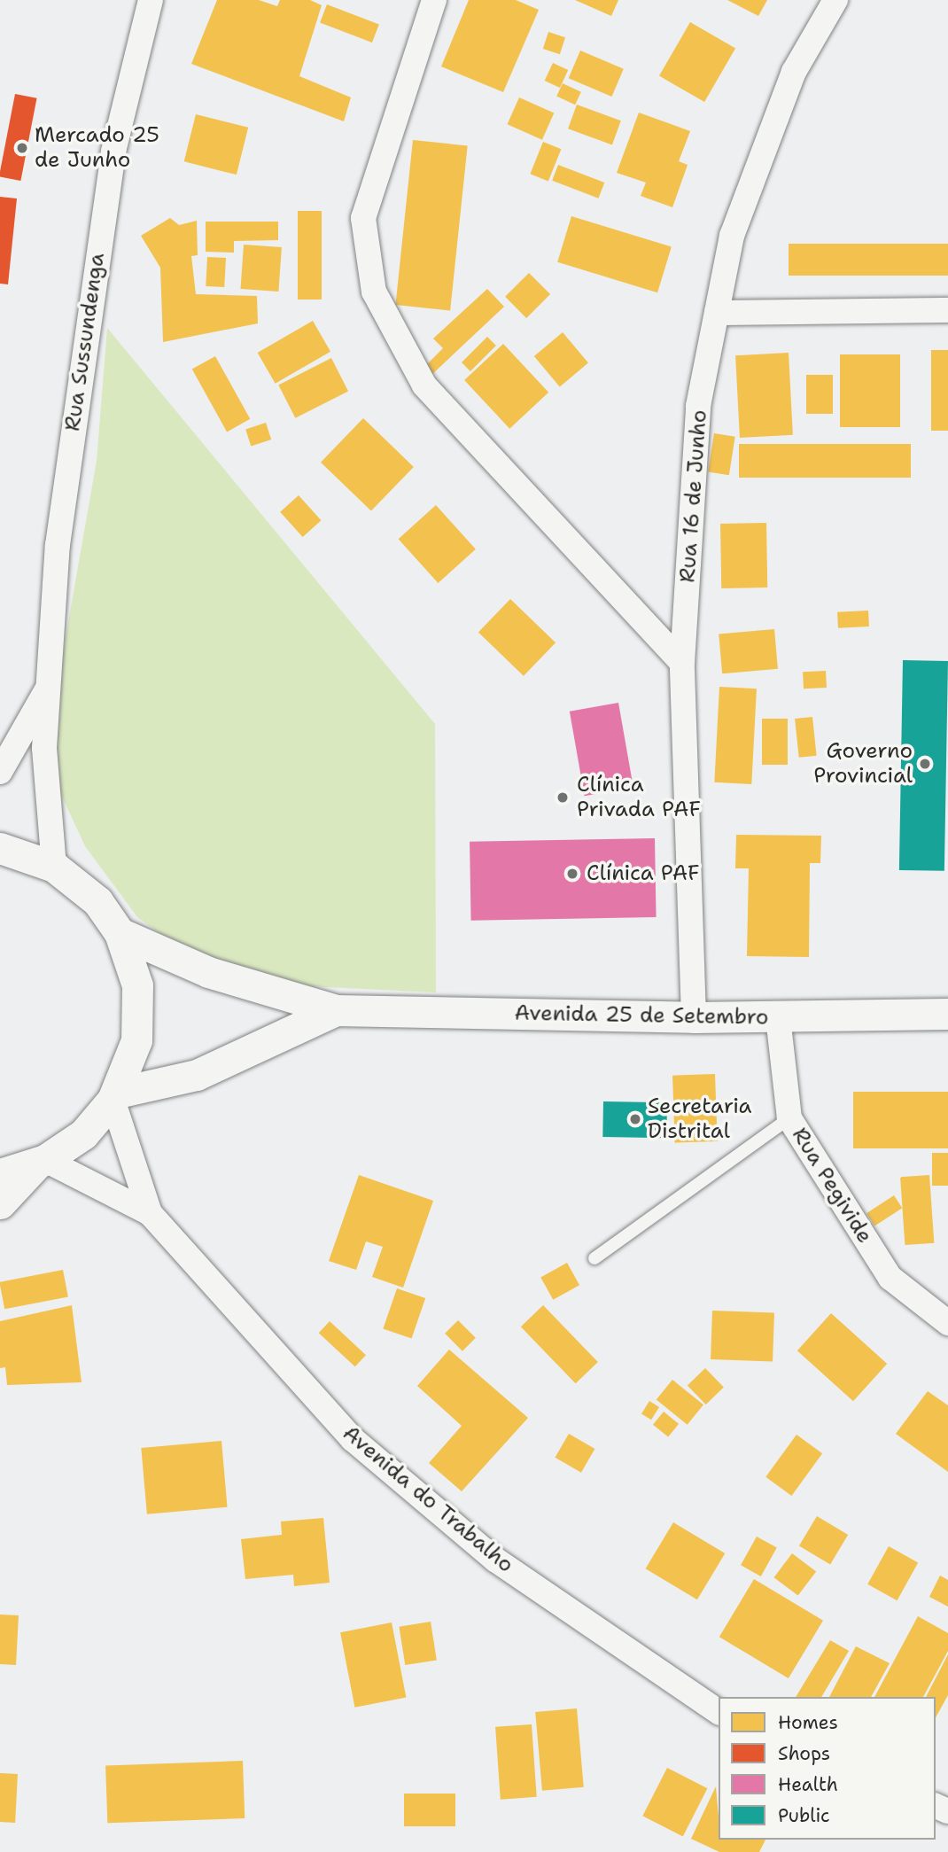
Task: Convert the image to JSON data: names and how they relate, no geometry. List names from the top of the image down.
{
  "streets": {
    "street": [
      "Rua Sussundenga",
      "Rua 16 de Junho",
      "Avenida 25 de Setembro",
      "Rua Pegivide",
      "Avenida do Trabalho"
    ]
  },
  "crossings": [
    ["Rua 16 de Junho", "Avenida 25 de Setembro"],
    ["Avenida 25 de Setembro", "Rua Pegivide"],
    ["Avenida 25 de Setembro", "Avenida do Trabalho"]
  ],
  "places": [
    "Mercado 25 de Junho",
    "Governo Provincial",
    "Clínica Privada PAF",
    "Clínica PAF",
    "Secretaria Distrital"
  ],
  "legend": [
    "Homes",
    "Shops",
    "Health",
    "Public"
  ]
}
